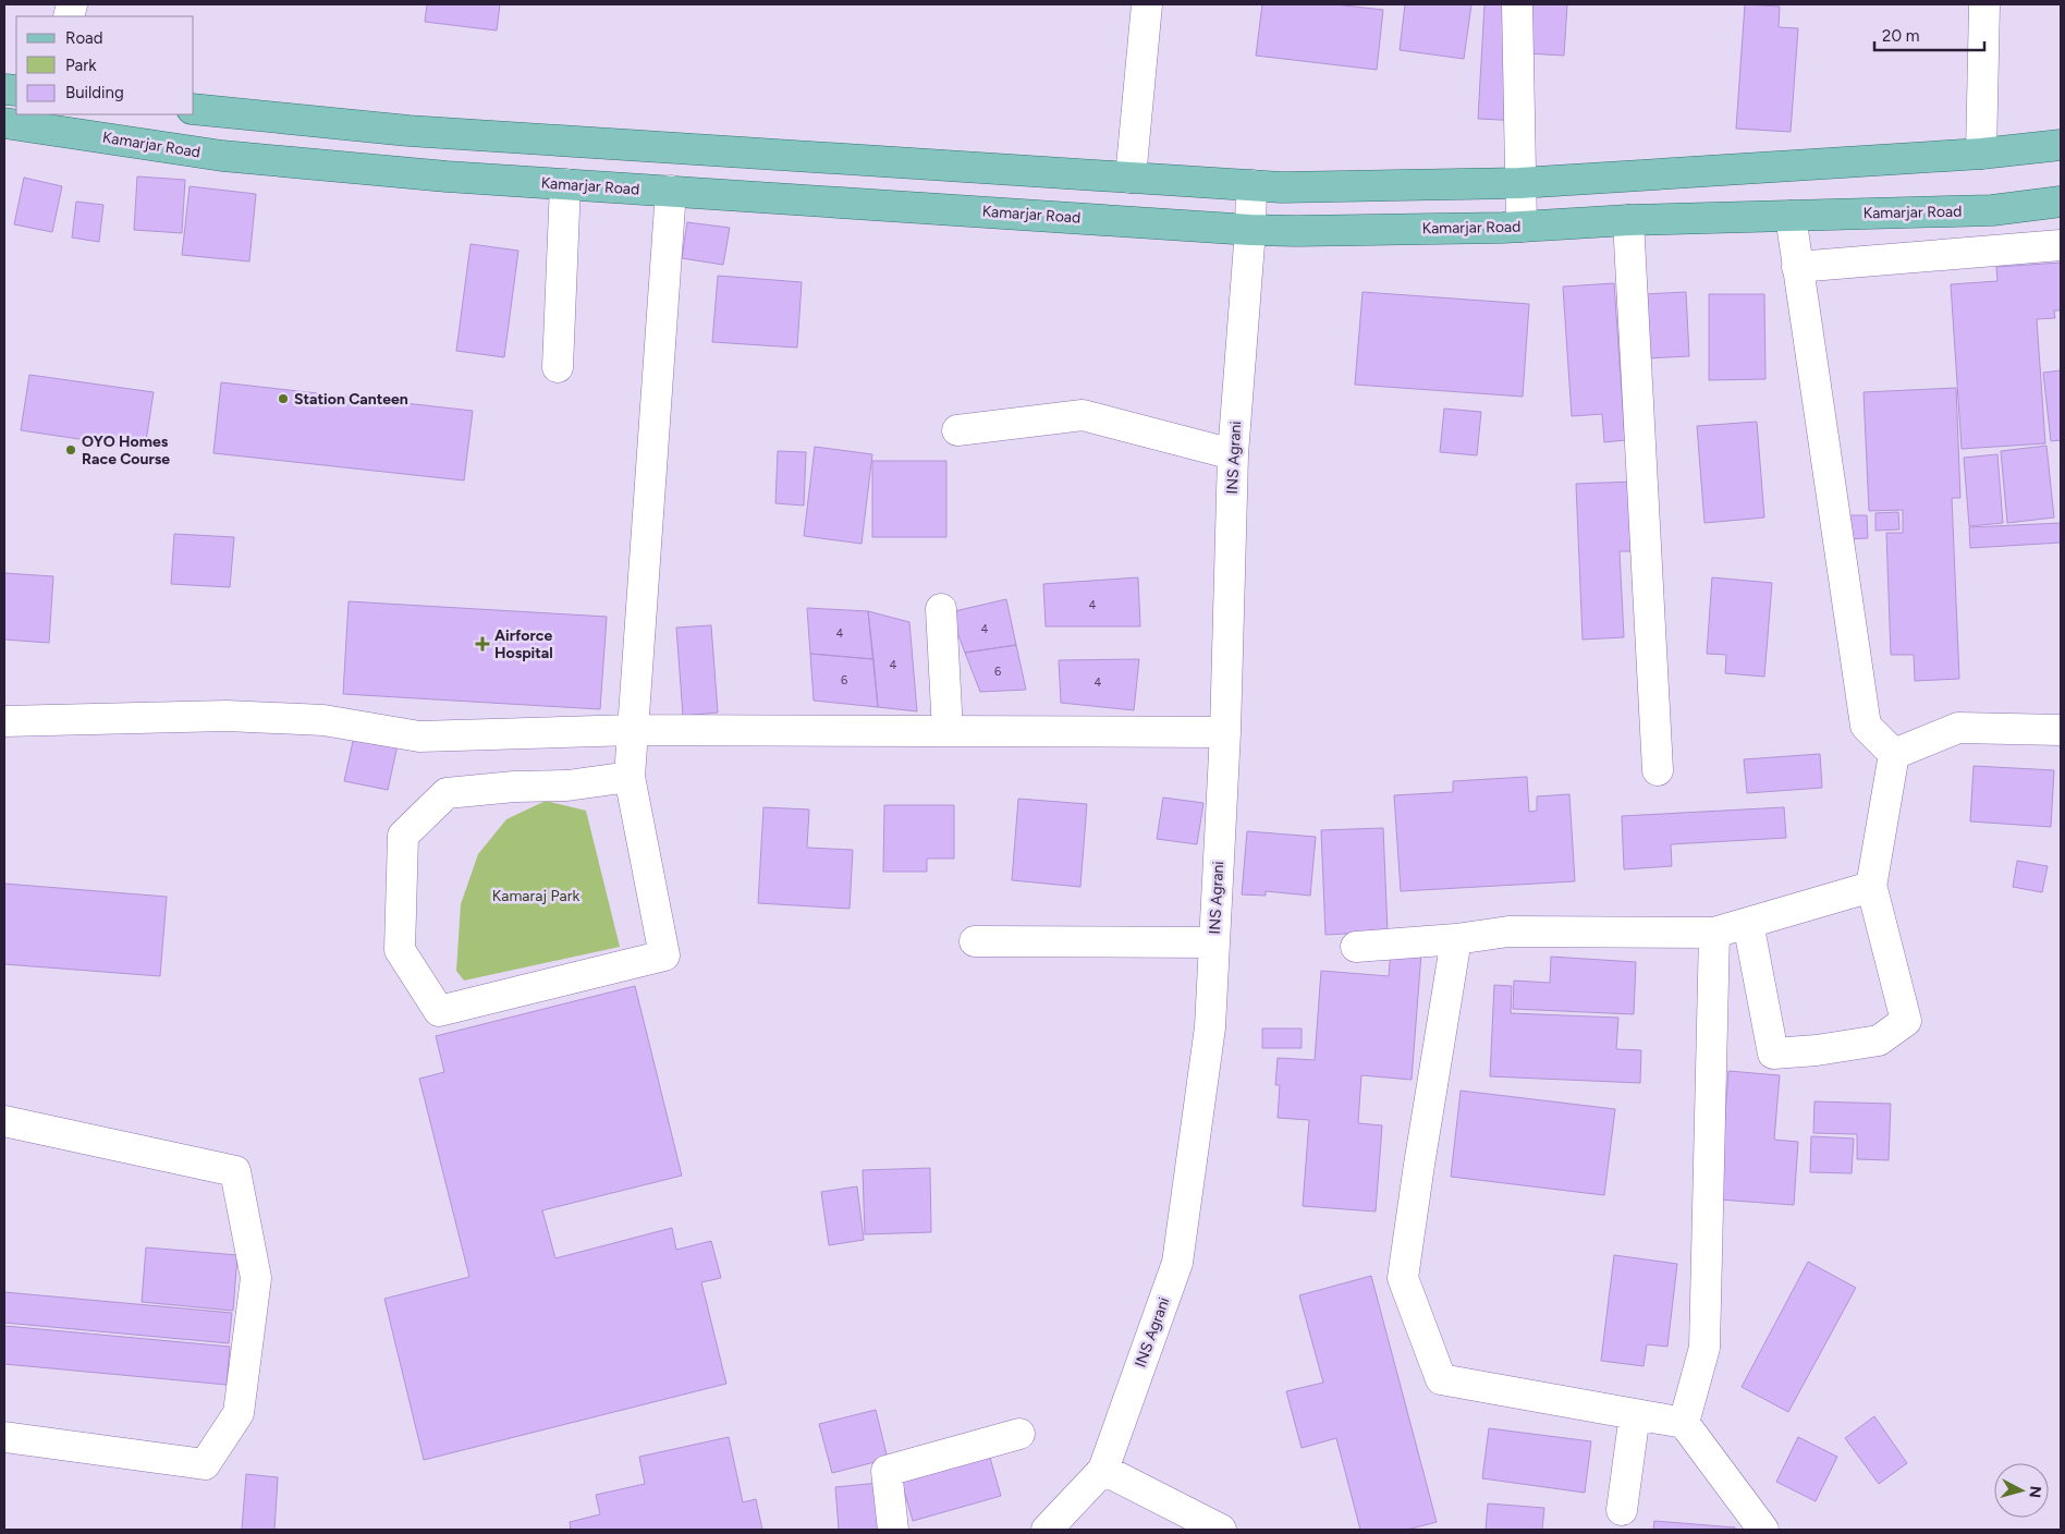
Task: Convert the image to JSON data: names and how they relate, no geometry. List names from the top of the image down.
{
  "streets": {
    "main road": ["Kamarjar Road"],
    "street": ["INS Agrani"]
  },
  "crossings": [
    ["Kamarjar Road", "INS Agrani"]
  ],
  "parks": ["Kamaraj Park"],
  "places": {
    "other": ["Station Canteen", "OYO Homes Race Course"],
    "health": ["Airforce Hospital"]
  },
  "house_numbers": [
    "4",
    "4",
    "4",
    "4",
    "6",
    "6",
    "4"
  ],
  "legend": ["Road", "Park", "Building"],
  "scale_bar": "20 m",
  "north": "right"
}
